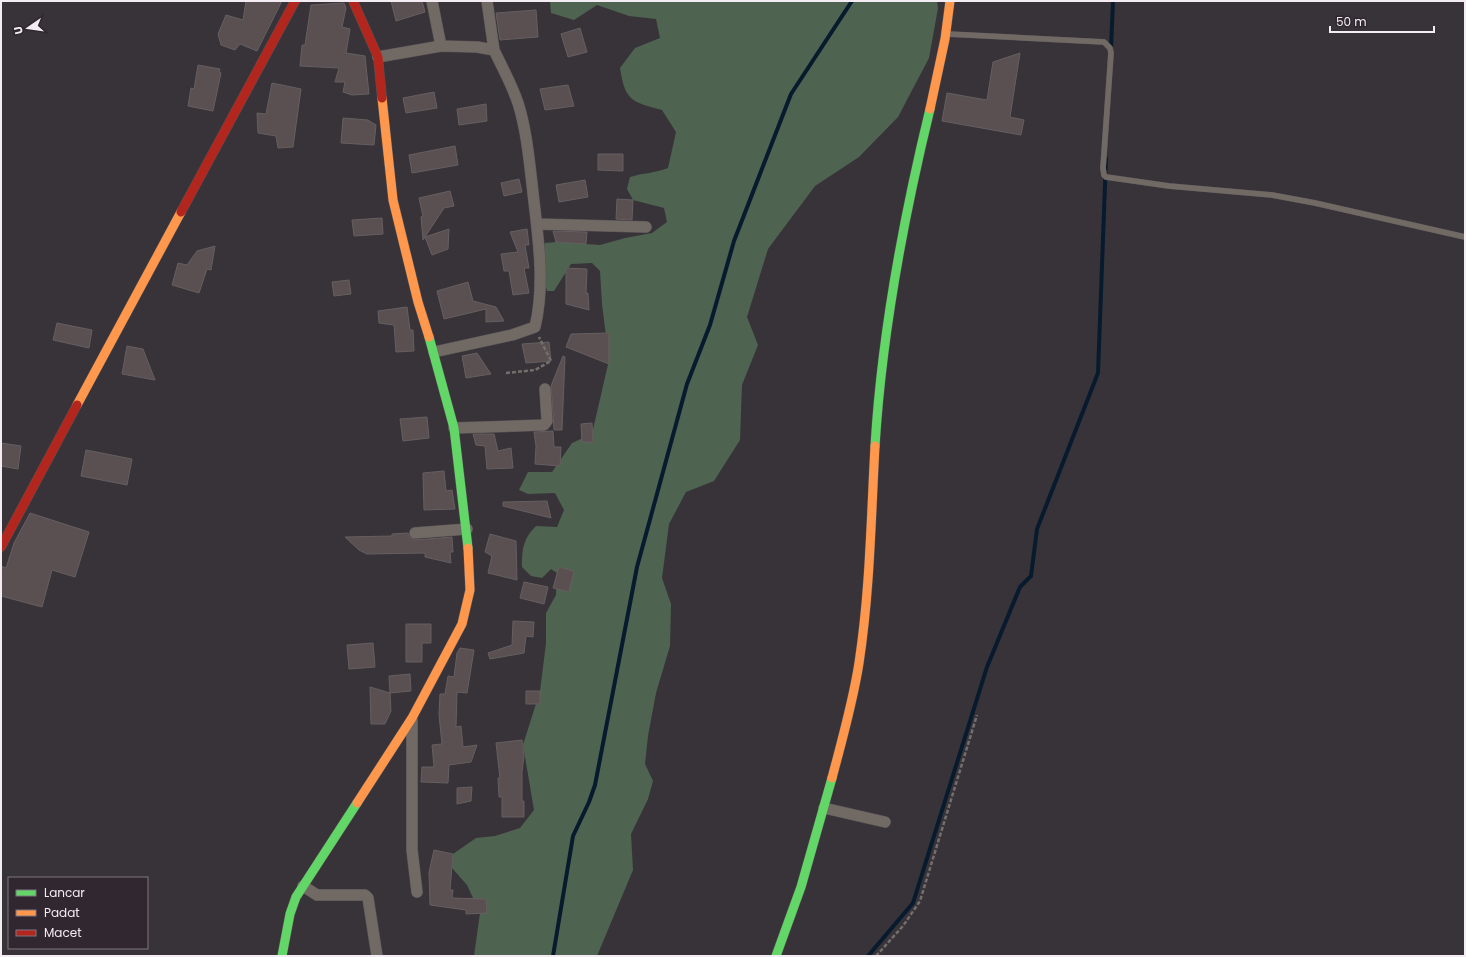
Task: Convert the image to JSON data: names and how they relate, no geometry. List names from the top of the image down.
{
  "legend": ["Lancar", "Padat", "Macet"],
  "scale_bar": "50 m",
  "north": "left"
}
